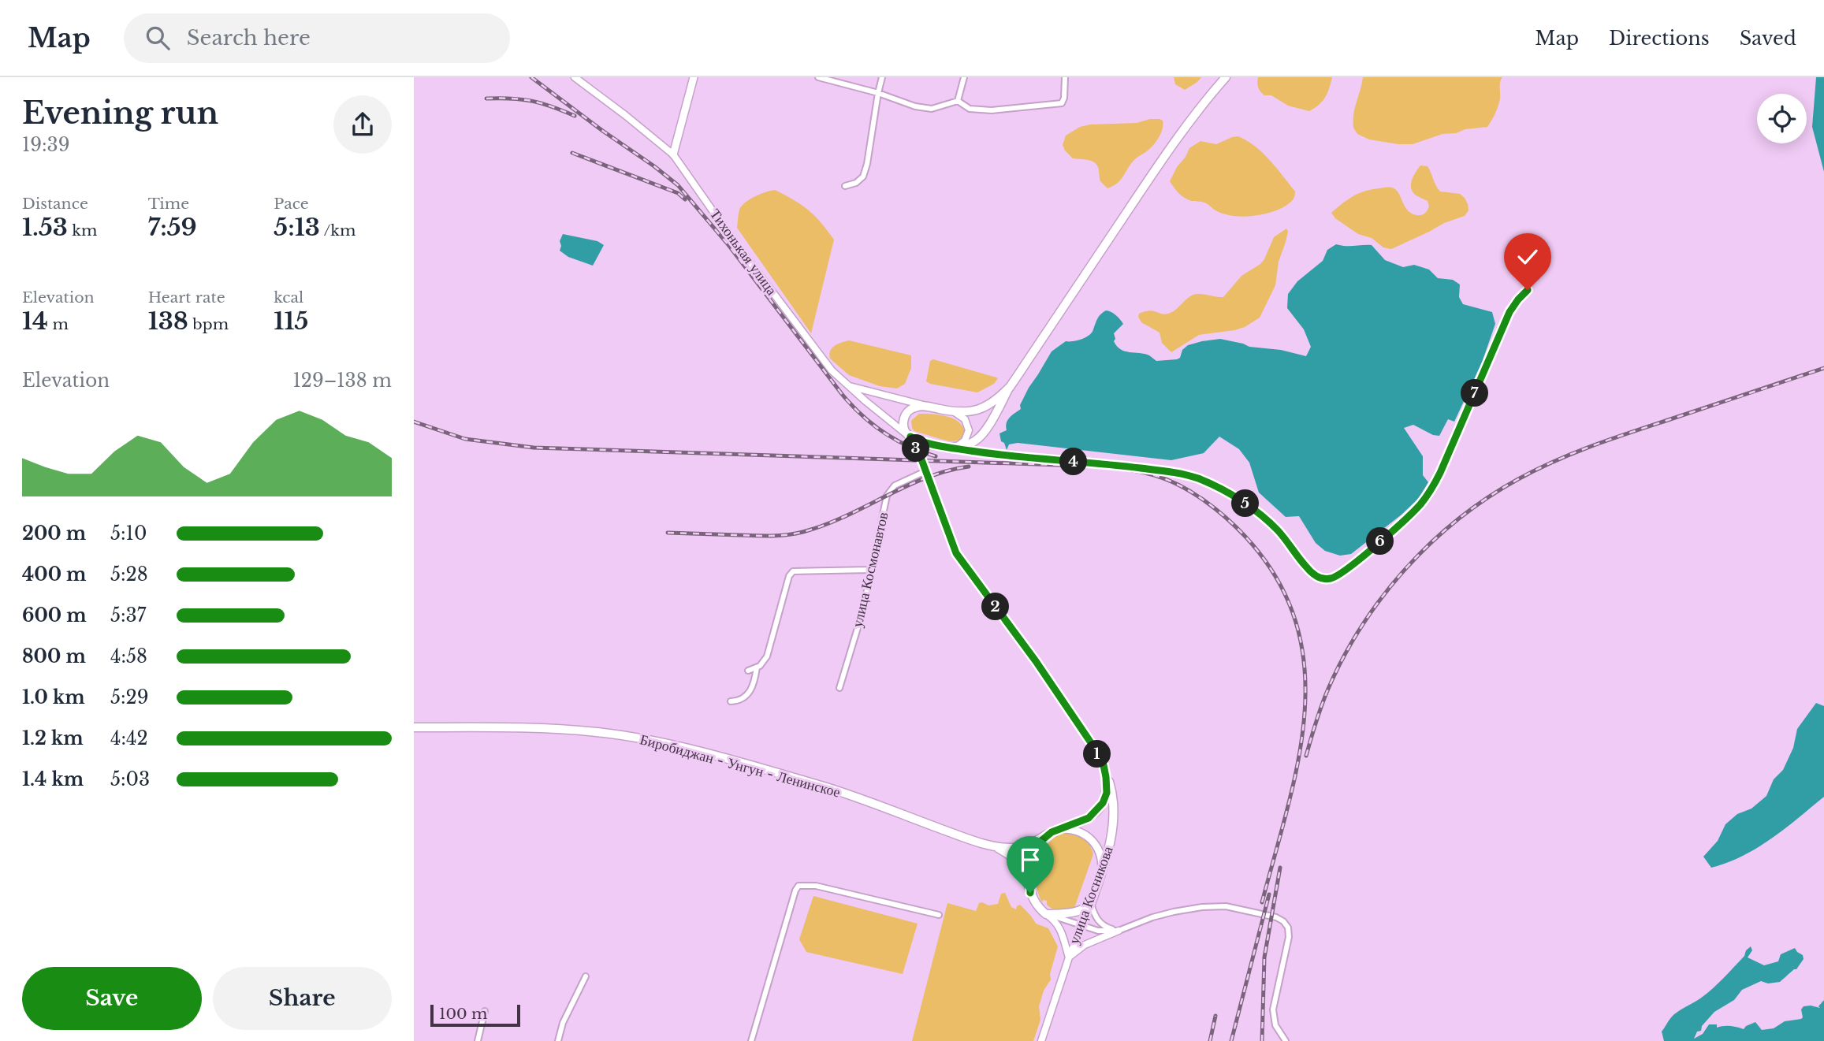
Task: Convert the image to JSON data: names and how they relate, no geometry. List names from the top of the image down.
{
  "streets": {
    "main road": ["Биробиджан - Унгун - Ленинское", "улица Косникова"],
    "street": ["Тихонькая улица", "улица Космонавтов"]
  },
  "crossings": [
    ["Тихонькая улица", "улица Косникова"],
    ["улица Космонавтов", "улица Косникова"]
  ],
  "scale_bar": "100 m",
  "page": {
    "header": "Map",
    "search": "Search here",
    "nav": ["Map", "Directions", "Saved"],
    "heading": ["Evening run", "19:39"],
    "stats": [
      ["Distance", "1.53 km"],
      ["Time", "7:59"],
      ["Pace", "5:13 /km"],
      ["Elevation", "14 m"],
      ["Heart rate", "138 bpm"],
      ["kcal", "115"]
    ],
    "chart": ["Elevation", "129–138 m"],
    "pins": [
      "7",
      "3",
      "4",
      "5",
      "6",
      "2",
      "1"
    ],
    "list": [
      {
        "name": "200 m",
        "note": "5:10"
      },
      {
        "name": "400 m",
        "note": "5:28"
      },
      {
        "name": "600 m",
        "note": "5:37"
      },
      {
        "name": "800 m",
        "note": "4:58"
      },
      {
        "name": "1.0 km",
        "note": "5:29"
      },
      {
        "name": "1.2 km",
        "note": "4:42"
      },
      {
        "name": "1.4 km",
        "note": "5:03"
      }
    ],
    "buttons": ["Save", "Share"],
    "scale": "100 m"
  }
}
